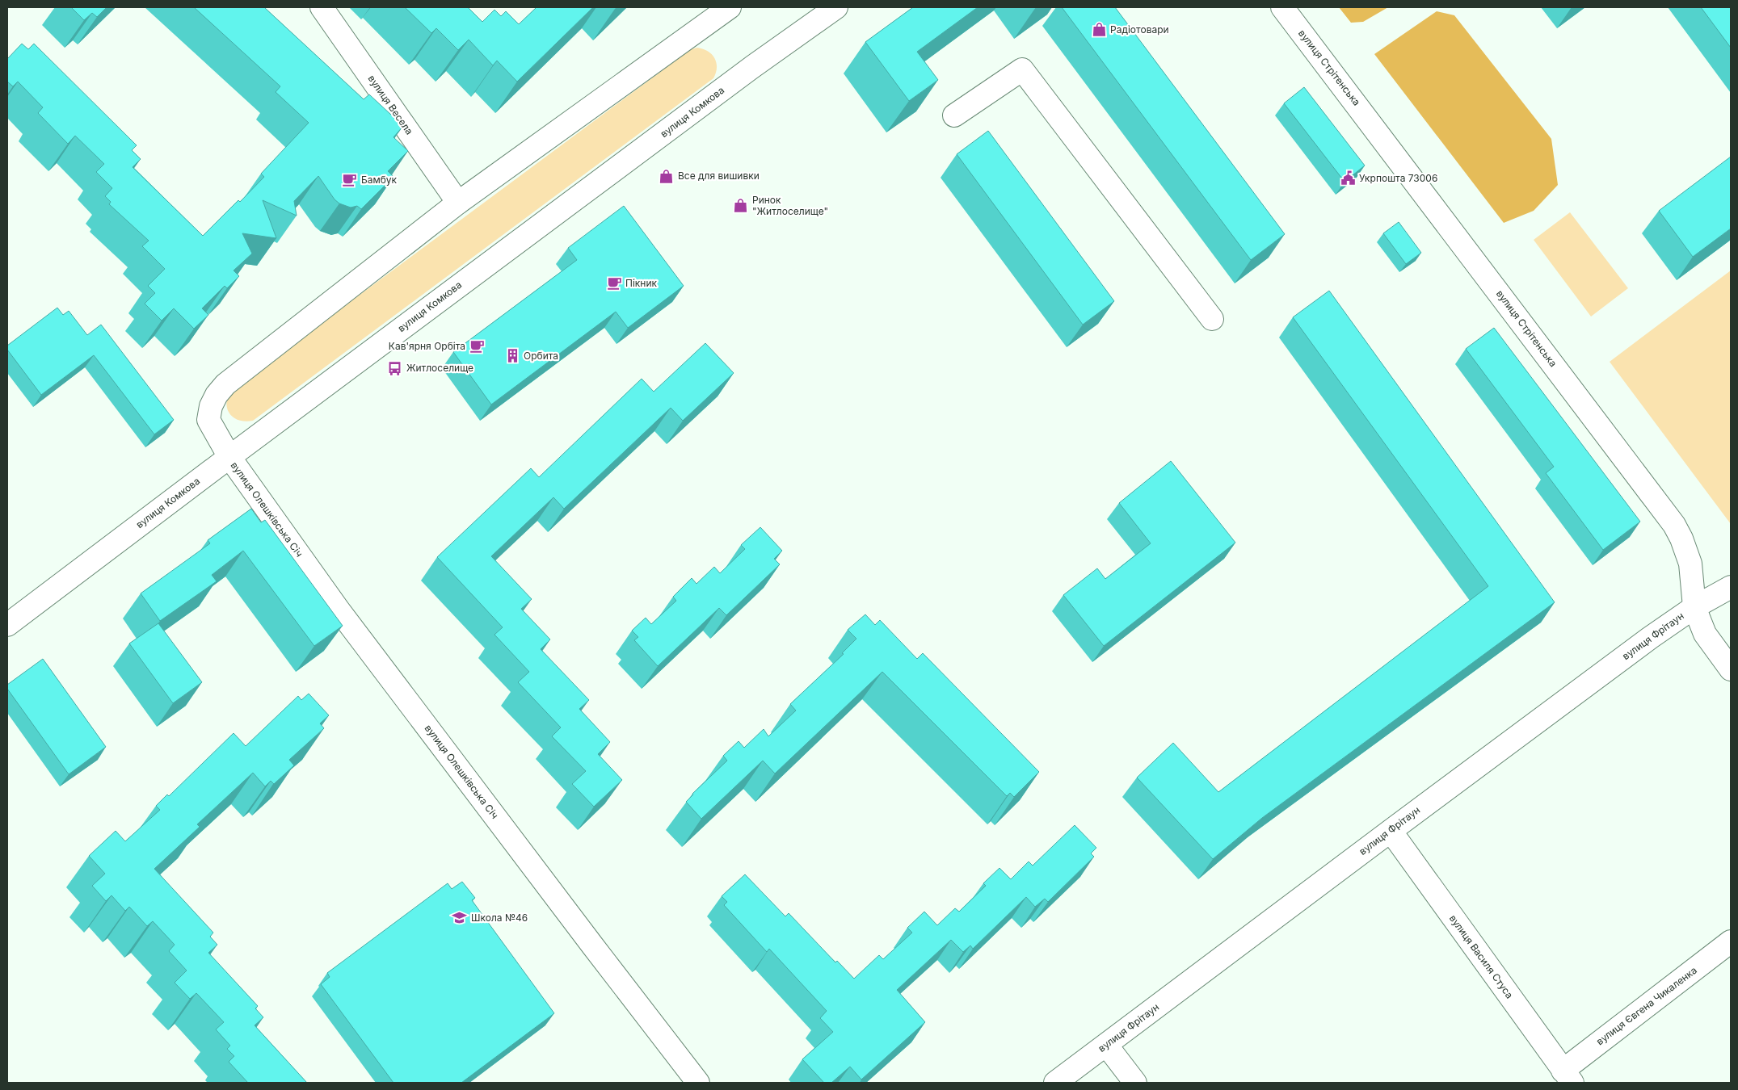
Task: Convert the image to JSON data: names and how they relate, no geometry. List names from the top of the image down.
{
  "streets": {
    "street": [
      "вулиця Стрітенська",
      "вулиця Весела",
      "вулиця Комкова",
      "вулиця Олешківська Січ",
      "вулиця Фрітаун",
      "вулиця Василя Стуса",
      "вулиця Євгена Чикаленка"
    ]
  },
  "crossings": [
    ["вулиця Стрітенська", "вулиця Фрітаун"],
    ["вулиця Весела", "вулиця Олешківська Січ"],
    ["вулиця Комкова", "вулиця Олешківська Січ"],
    ["вулиця Фрітаун", "вулиця Василя Стуса"],
    ["вулиця Василя Стуса", "вулиця Євгена Чикаленка"]
  ],
  "places": {
    "shop": ["Радіотовари", "Все для вишивки", "Ринок \"Житлоселище\""],
    "public building": ["Укрпошта 73006"],
    "cafe": ["Бамбук", "Пікник", "Кав'ярня Орбіта"],
    "building": ["Орбита"],
    "bus stop": ["Житлоселище"],
    "school or university": ["Школа №46"]
  }
}
